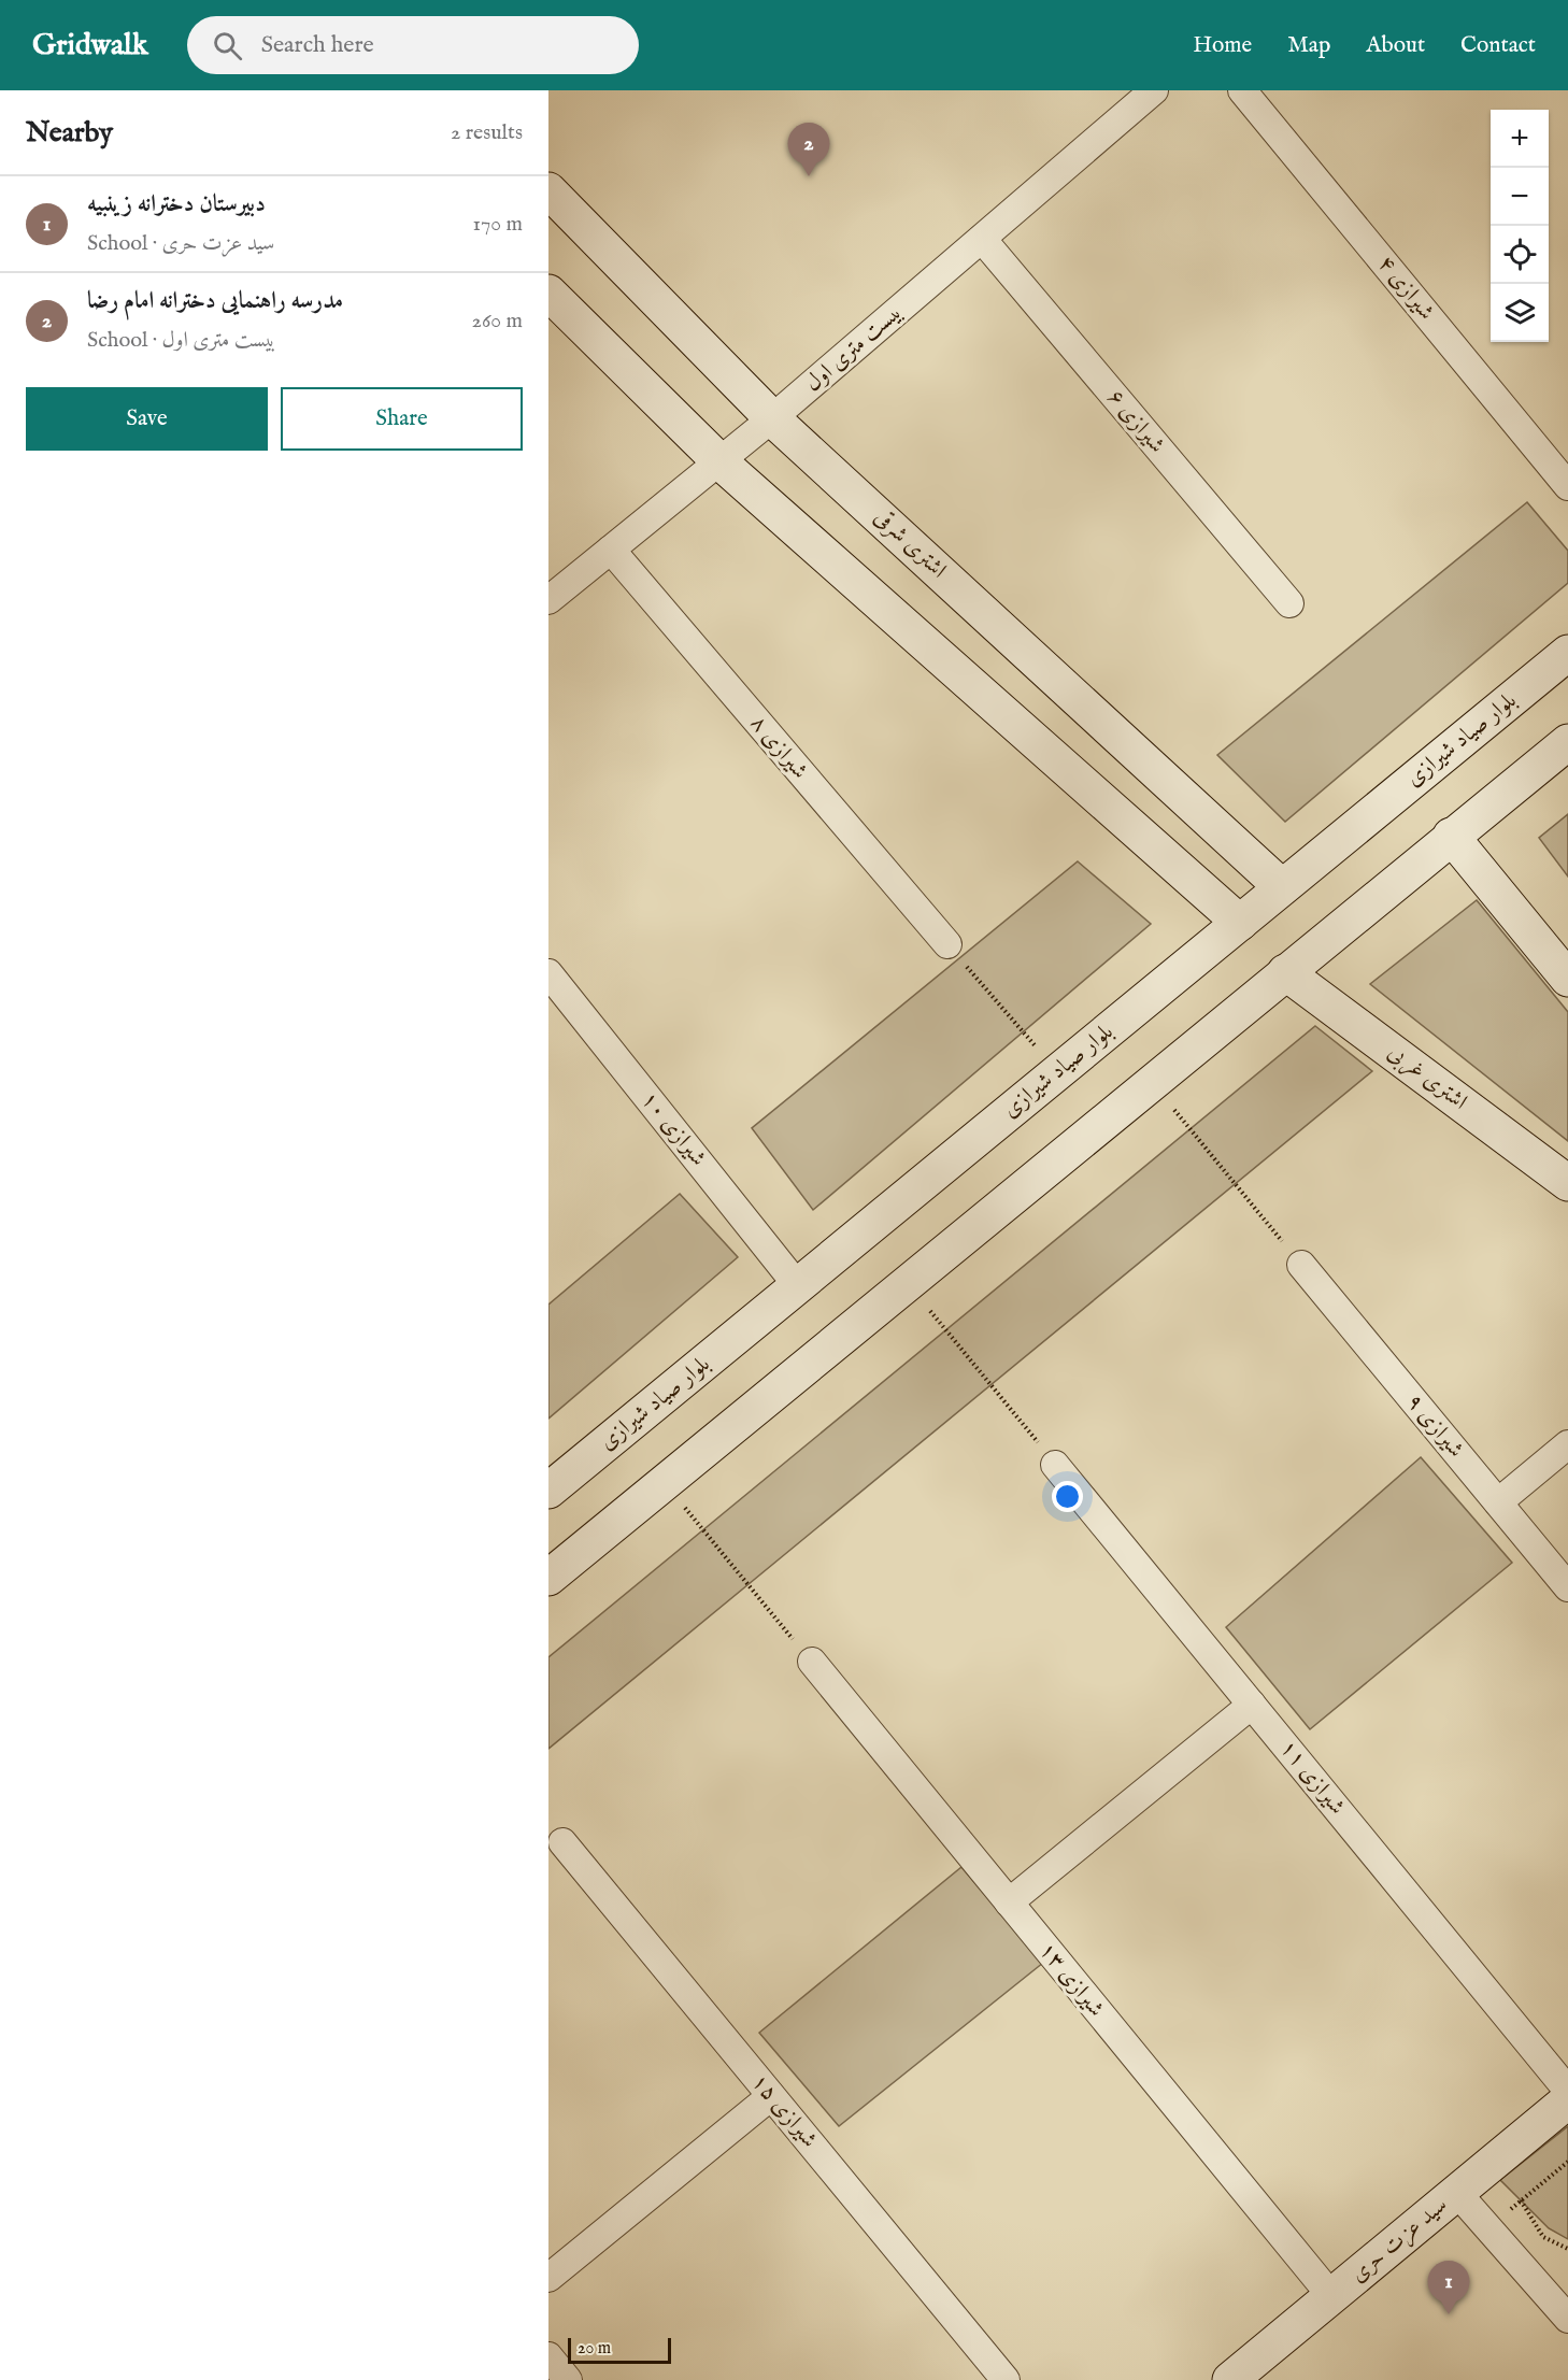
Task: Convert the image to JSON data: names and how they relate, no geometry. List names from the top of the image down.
{
  "streets": {
    "main road": [
      "اشتری شرقی",
      "بلوار صیاد شیرازی",
      "اشتری غربی",
      "سید عزت حری"
    ],
    "street": [
      "شیرازی ۴",
      "بیست متری اول",
      "شیرازی ۶",
      "شیرازی ۸",
      "شیرازی ۱۰",
      "شیرازی ۹",
      "شیرازی ۱۱",
      "شیرازی ۱۳",
      "شیرازی ۱۵"
    ]
  },
  "crossings": [
    ["بیست متری اول", "شیرازی ۶"],
    ["بیست متری اول", "اشتری شرقی"],
    ["بیست متری اول", "شیرازی ۸"],
    ["اشتری شرقی", "بلوار صیاد شیرازی"],
    ["بلوار صیاد شیرازی", "شیرازی ۱۰"],
    ["شیرازی ۱۳", "سید عزت حری"]
  ],
  "scale_bar": "20 m",
  "page": {
    "header": "Gridwalk",
    "search": "Search here",
    "nav": [
      "Home",
      "Map",
      "About",
      "Contact"
    ],
    "heading": ["Nearby", "2 results"],
    "map_buttons": ["+", "−"],
    "pins": ["2", "1"],
    "list": [
      {
        "mark": "1",
        "name": "دبیرستان دخترانه زینبیه",
        "note": "School · سید عزت حری",
        "value": "170 m"
      },
      {
        "mark": "2",
        "name": "مدرسه راهنمایی دخترانه امام رضا",
        "note": "School · بیست متری اول",
        "value": "260 m"
      }
    ],
    "buttons": ["Save", "Share"],
    "scale": "20 m"
  }
}
